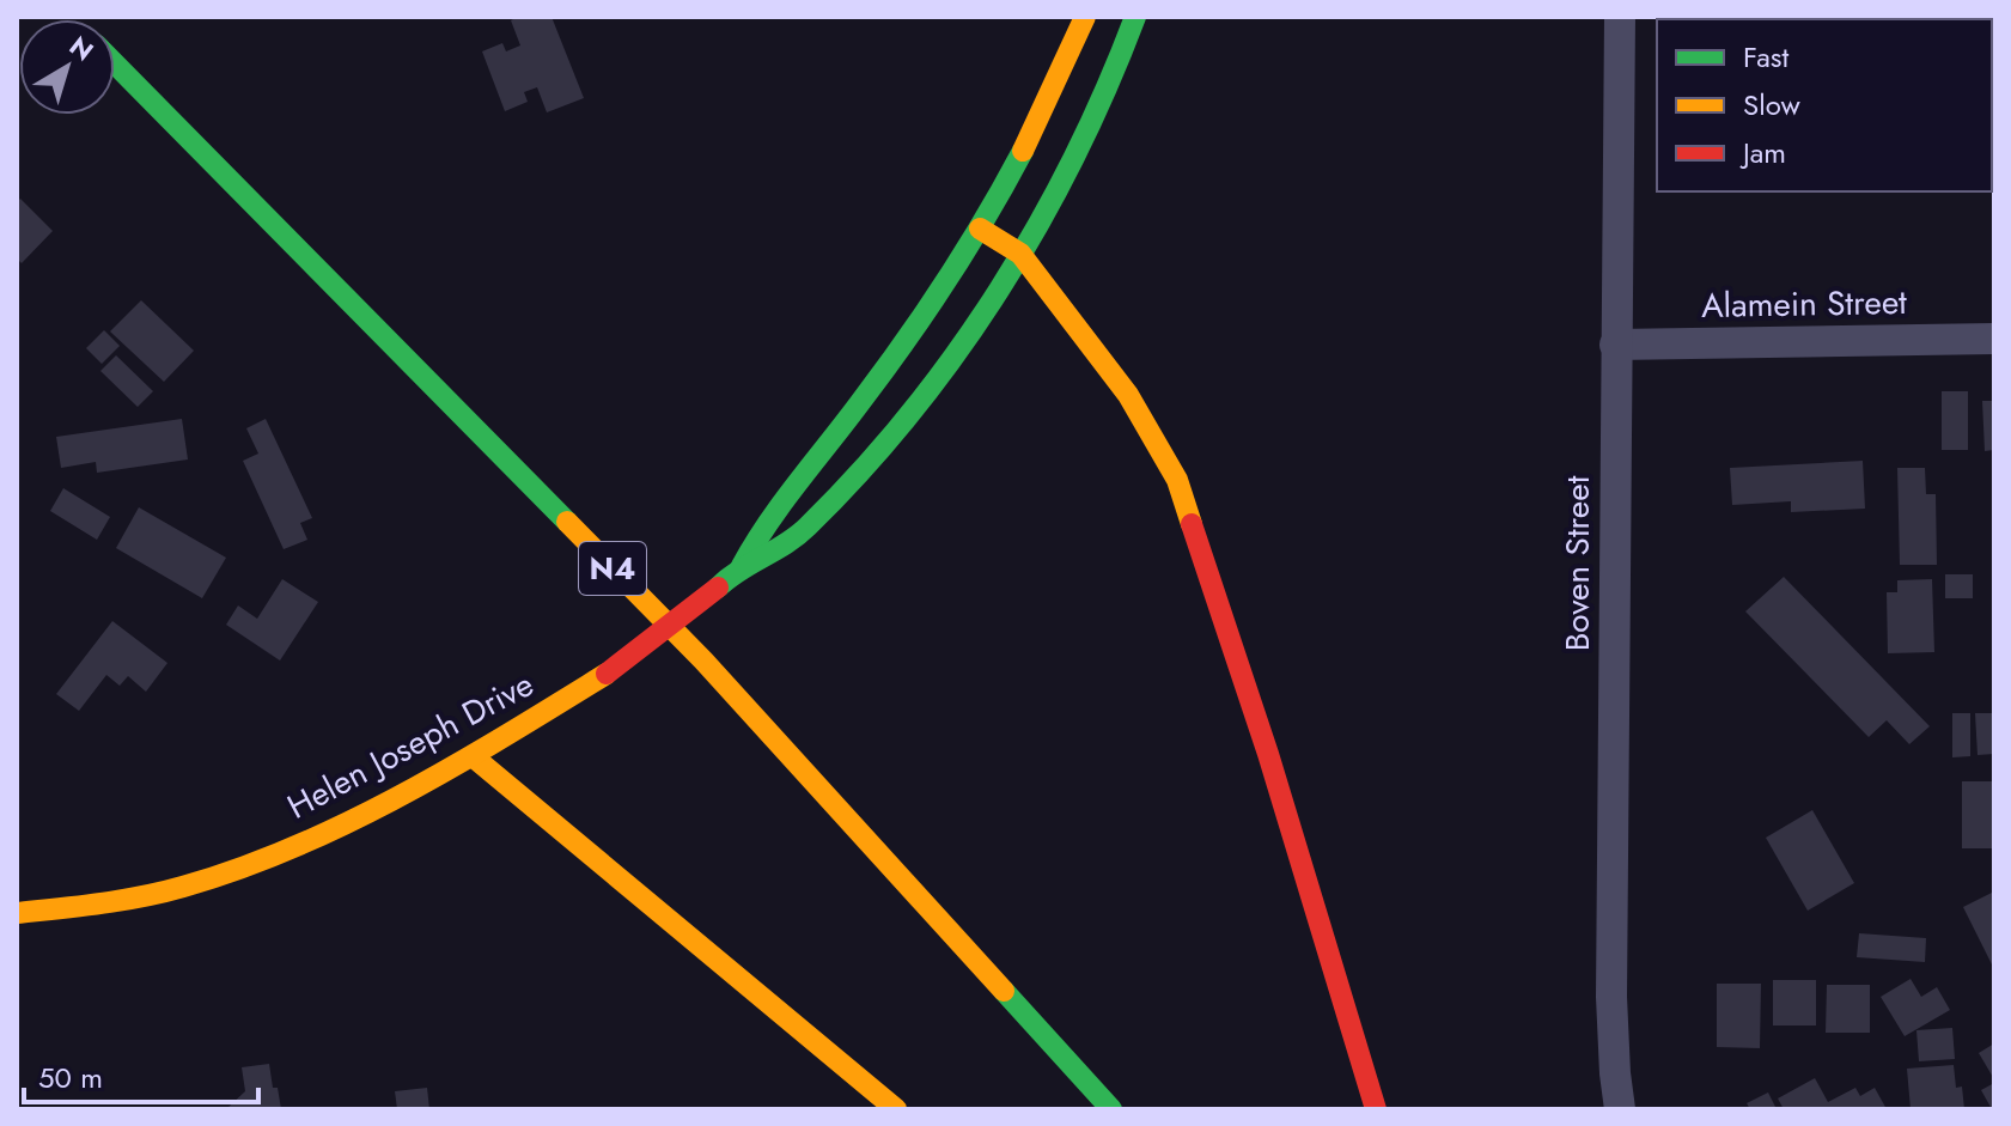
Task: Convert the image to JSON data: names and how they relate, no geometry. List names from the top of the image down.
{
  "streets": {
    "main road": ["N4", "Helen Joseph Drive"],
    "street": ["Alamein Street", "Boven Street"]
  },
  "crossings": [
    ["Alamein Street", "Boven Street"]
  ],
  "legend": ["Fast", "Slow", "Jam"],
  "scale_bar": "50 m",
  "north": "top right"
}
